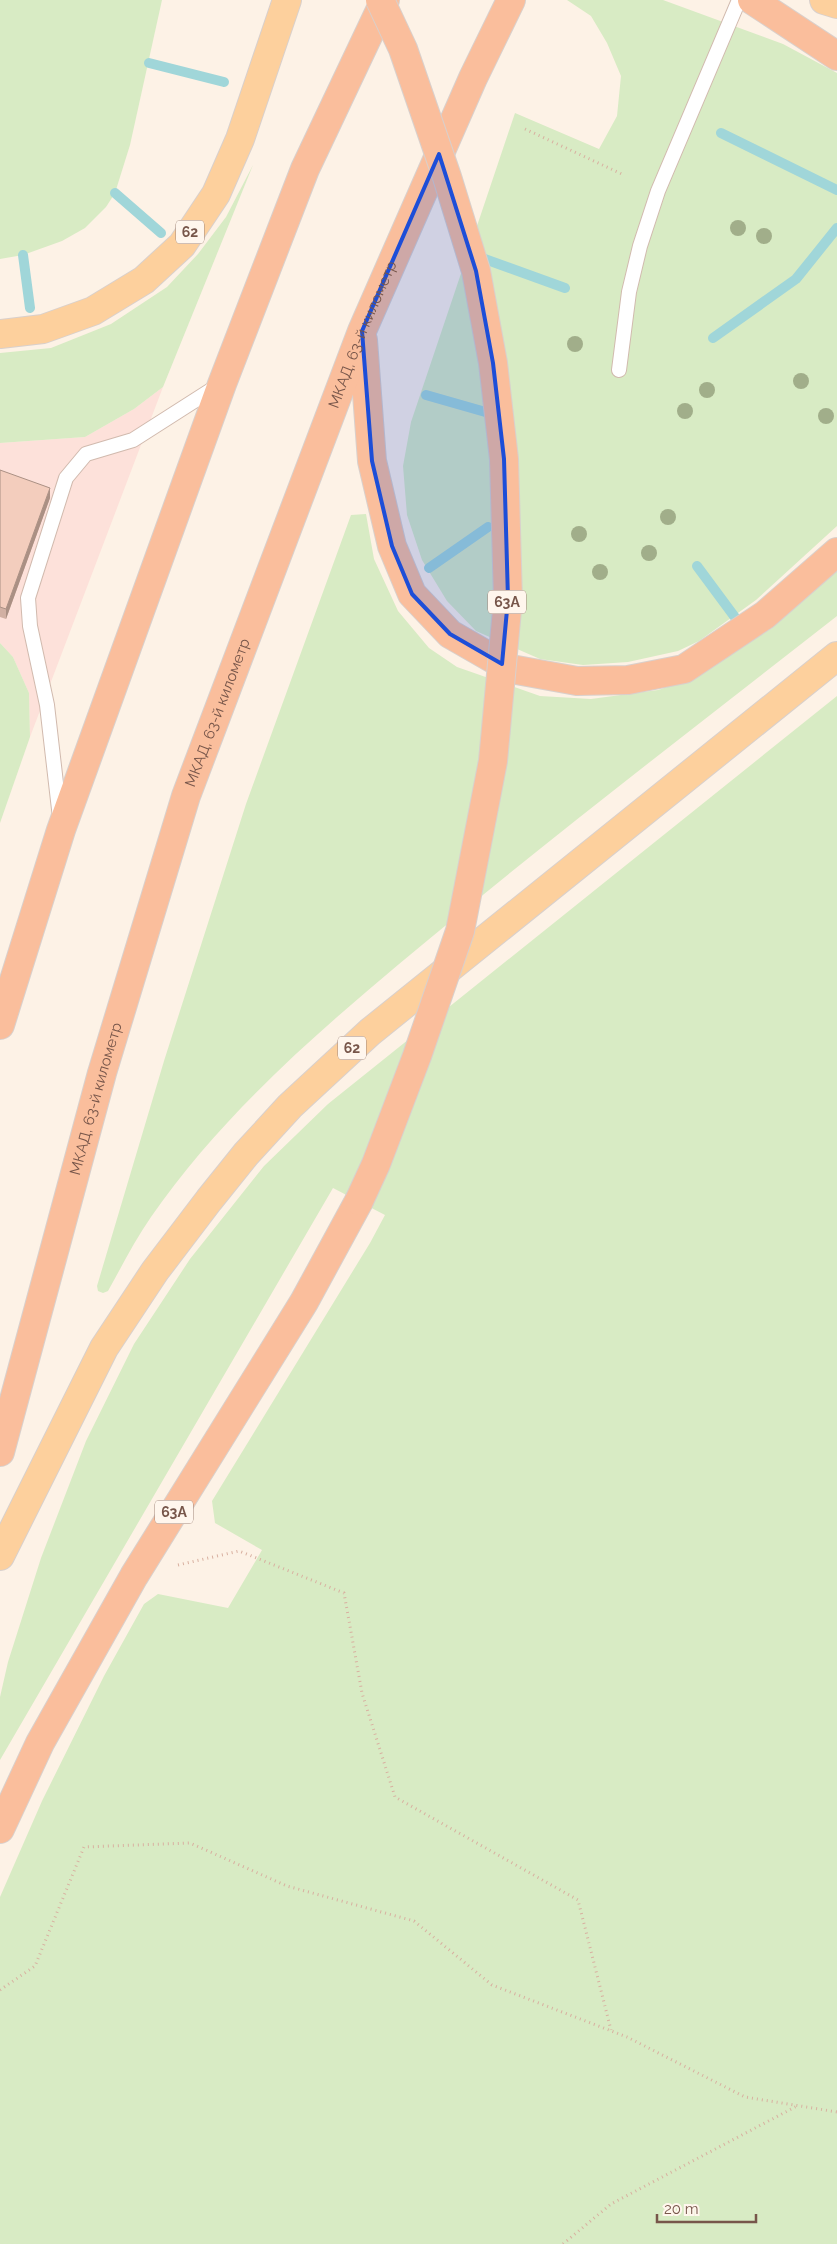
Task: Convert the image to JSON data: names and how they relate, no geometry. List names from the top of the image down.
{
  "streets": {
    "highway": ["МКАД, 63-й километр", "63A"],
    "main road": ["62"]
  },
  "scale_bar": "20 m"
}
